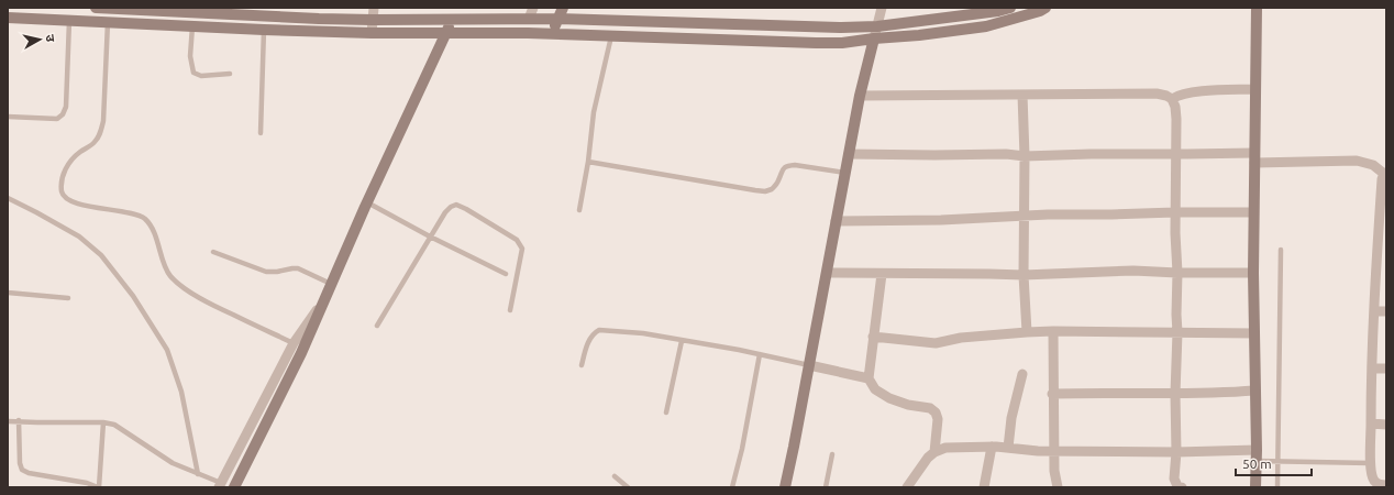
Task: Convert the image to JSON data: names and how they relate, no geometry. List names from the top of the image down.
{
  "scale_bar": "50 m",
  "north": "right"
}
